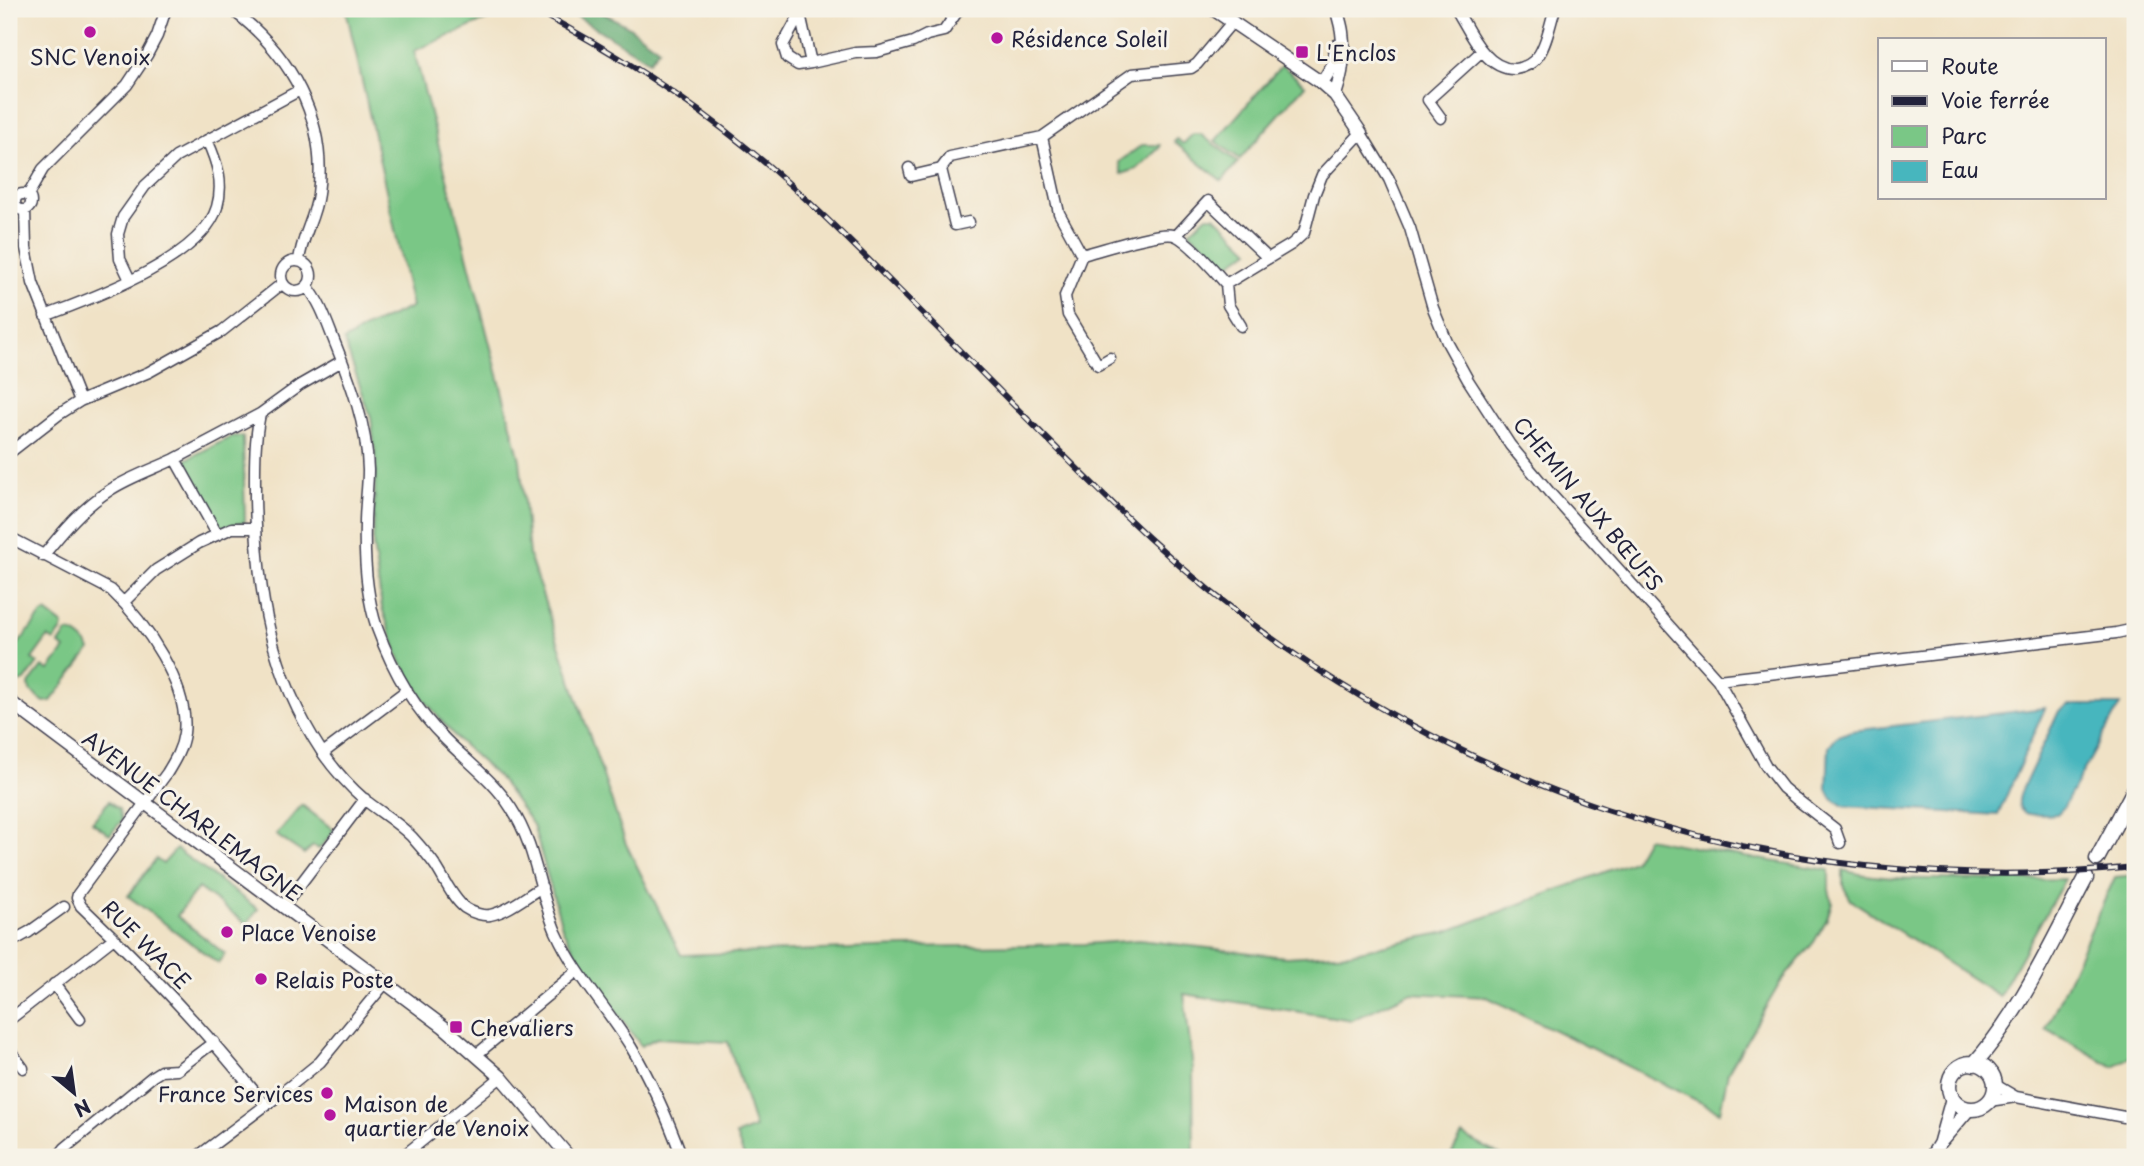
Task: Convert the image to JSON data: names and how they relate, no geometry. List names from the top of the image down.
{
  "streets": {
    "street": ["CHEMIN AUX BŒUFS", "AVENUE CHARLEMAGNE", "RUE WACE"]
  },
  "crossings": [
    ["AVENUE CHARLEMAGNE", "RUE WACE"]
  ],
  "places": {
    "other": [
      "SNC Venoix",
      "Résidence Soleil",
      "Place Venoise",
      "Relais Poste",
      "France Services",
      "Maison de quartier de Venoix"
    ],
    "transit": ["L'Enclos", "Chevaliers"]
  },
  "legend": [
    "Route",
    "Voie ferrée",
    "Parc",
    "Eau"
  ],
  "north": "bottom right"
}
